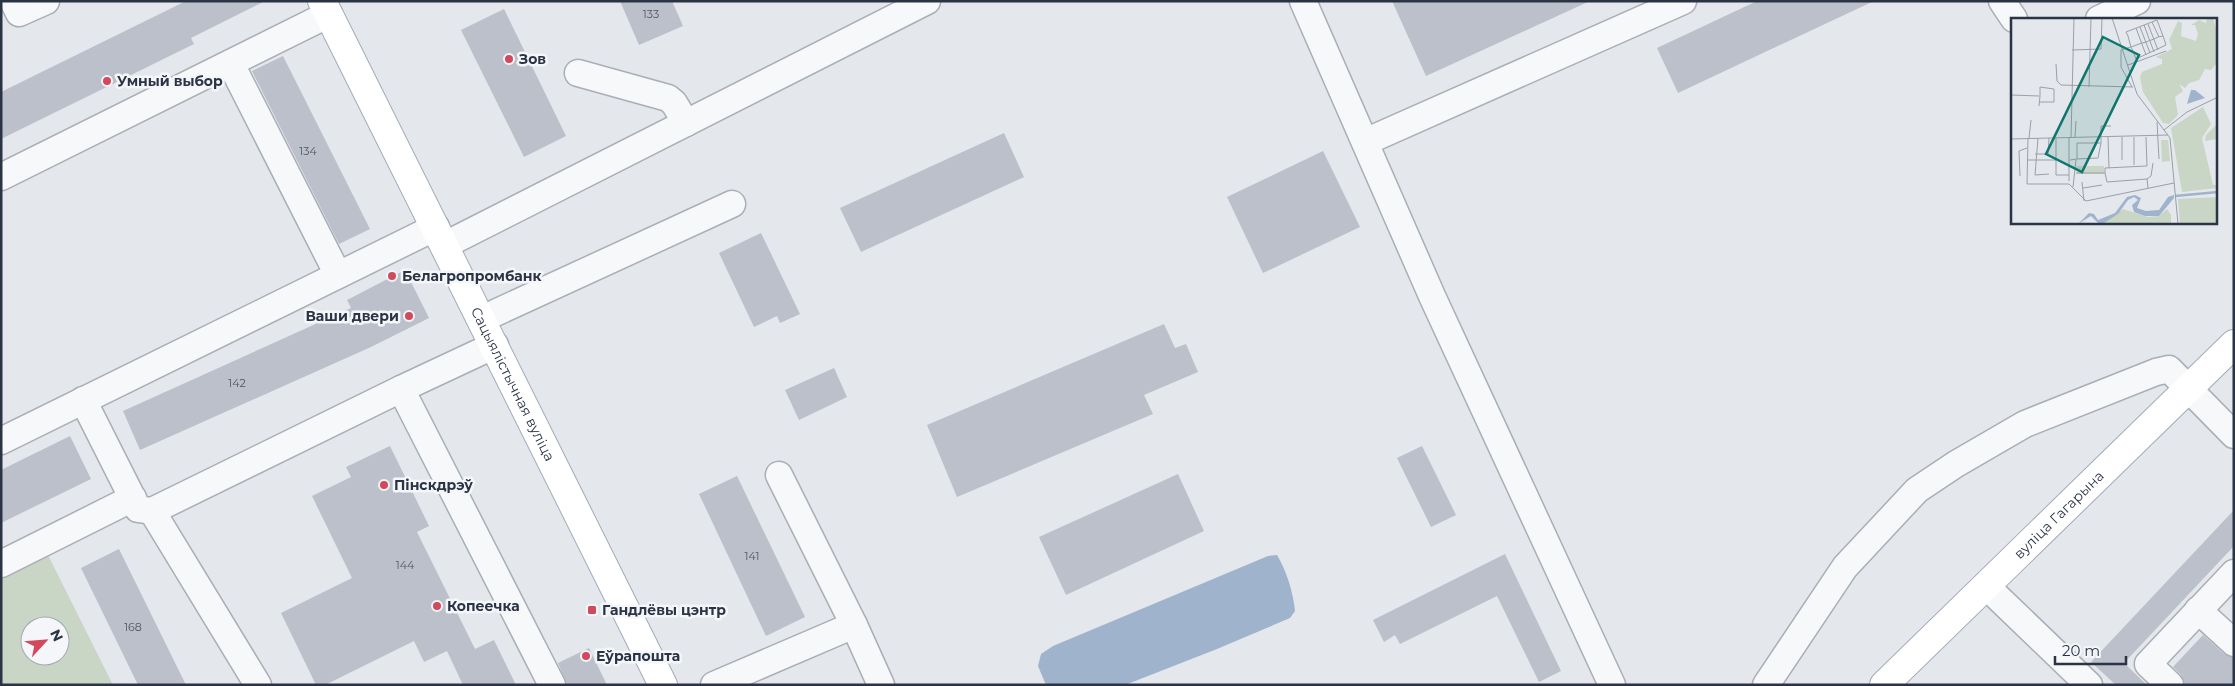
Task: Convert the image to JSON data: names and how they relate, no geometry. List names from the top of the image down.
{
  "streets": {
    "main road": ["Сацыялістычная вуліца", "вуліца Гагарына"]
  },
  "places": {
    "other": [
      "Зов",
      "Умный выбор",
      "Белагропромбанк",
      "Ваши двери",
      "Пінскдрэў",
      "Копеечка",
      "Еўрапошта"
    ],
    "transit": ["Гандлёвы цэнтр"]
  },
  "house_numbers": [
    "133",
    "134",
    "142",
    "141",
    "144",
    "168"
  ],
  "scale_bar": "20 m",
  "north": "top right"
}
